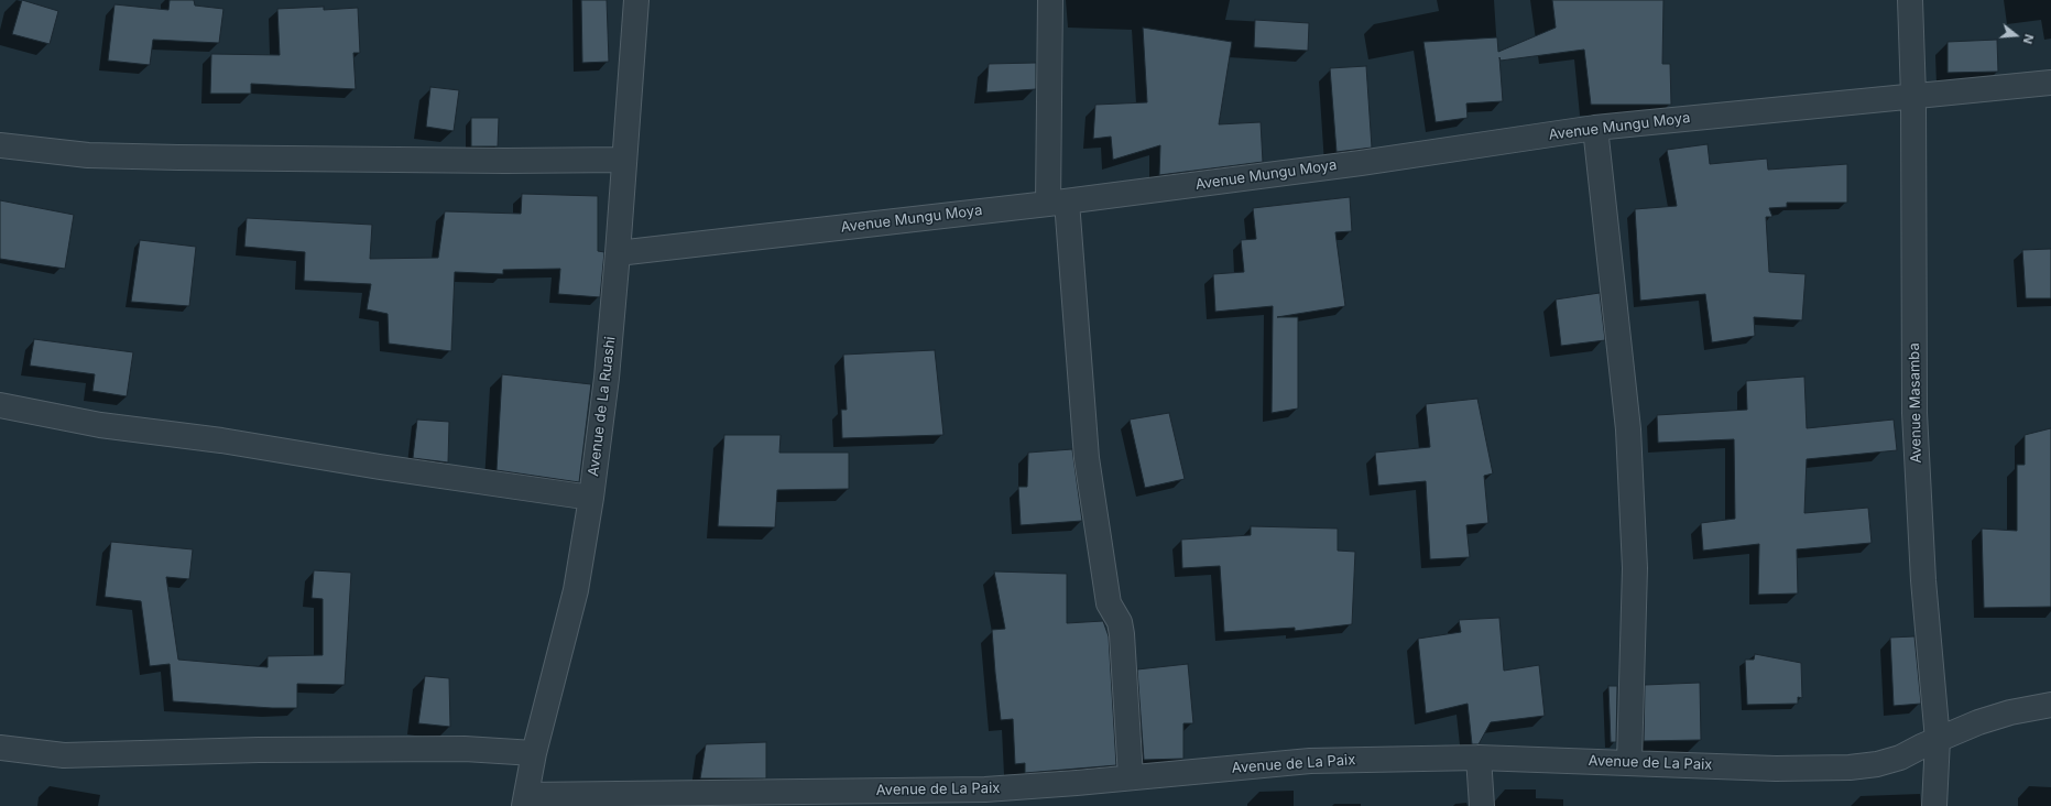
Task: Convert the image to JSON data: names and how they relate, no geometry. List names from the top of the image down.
{
  "streets": {
    "street": [
      "Avenue Mungu Moya",
      "Avenue Masamba",
      "Avenue de La Ruashi",
      "Avenue de La Paix"
    ]
  },
  "crossings": [
    ["Avenue Mungu Moya", "Avenue Masamba"],
    ["Avenue Mungu Moya", "Avenue de La Ruashi"],
    ["Avenue Masamba", "Avenue de La Paix"],
    ["Avenue de La Ruashi", "Avenue de La Paix"]
  ],
  "north": "right"
}
